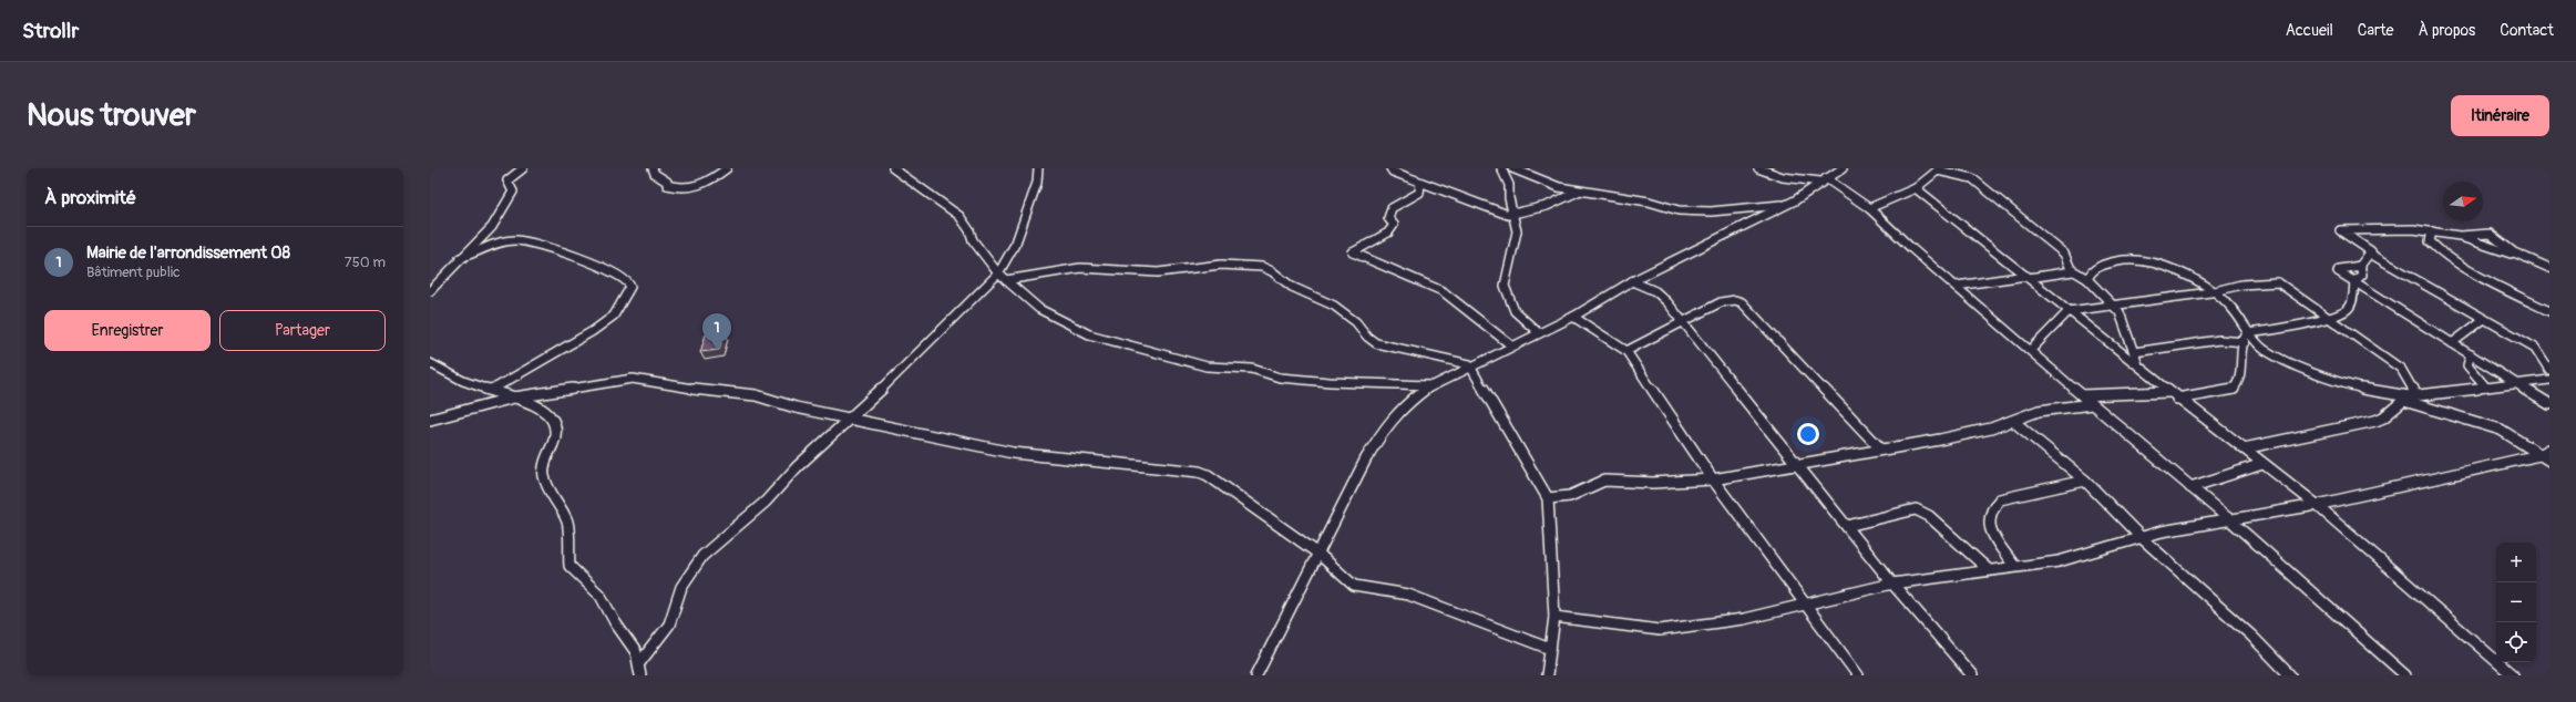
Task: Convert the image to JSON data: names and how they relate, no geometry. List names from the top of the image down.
{
  "north": "right",
  "page": {
    "header": "Strollr",
    "nav": [
      "Accueil",
      "Carte",
      "À propos",
      "Contact"
    ],
    "buttons": [
      "Itinéraire",
      ["Enregistrer", "Partager"]
    ],
    "title": "Nous trouver",
    "heading": "À proximité",
    "list": [
      {
        "mark": "1",
        "name": "Mairie de l'arrondissement 08",
        "note": "Bâtiment public",
        "value": "750 m"
      }
    ],
    "pins": "1",
    "map_buttons": ["+", "−"]
  }
}
